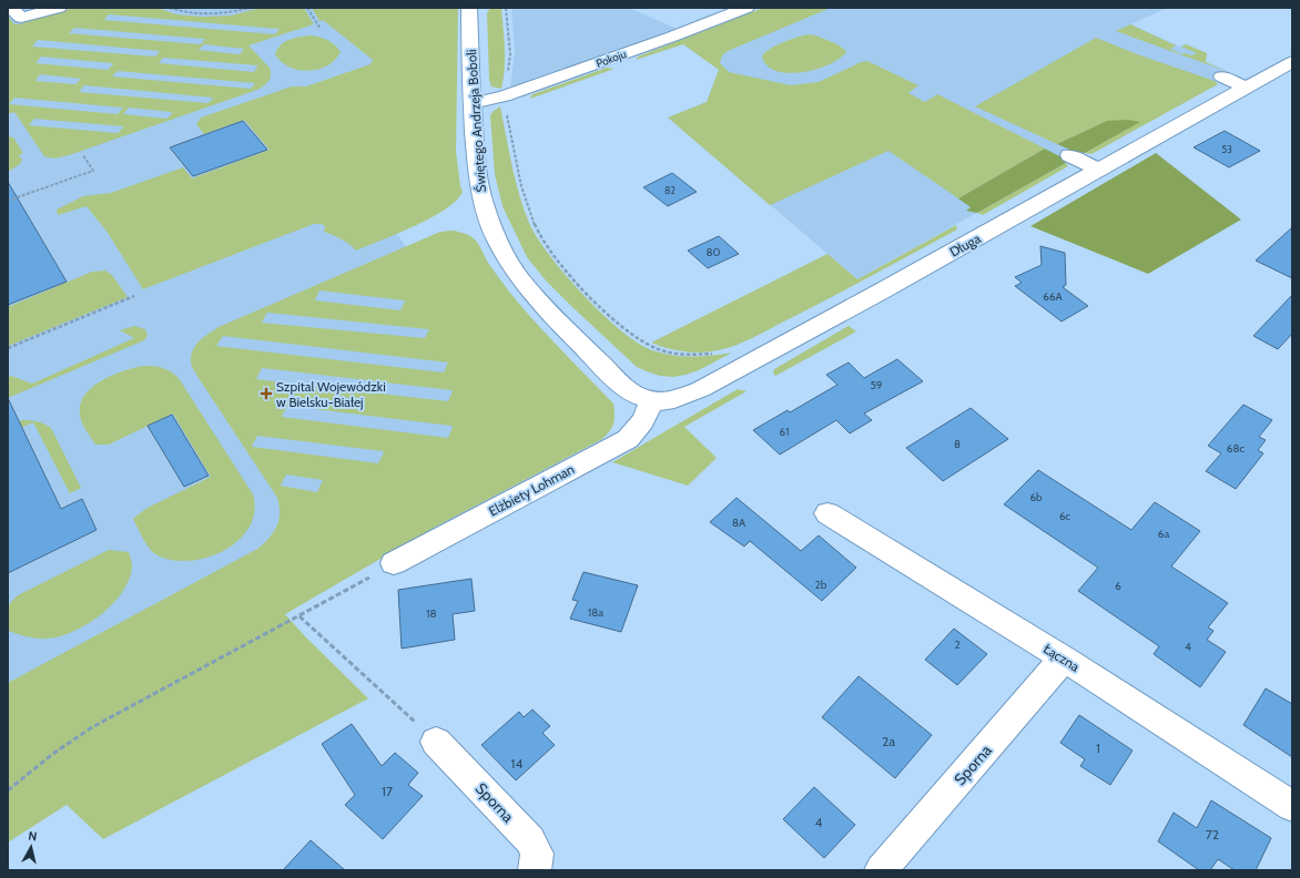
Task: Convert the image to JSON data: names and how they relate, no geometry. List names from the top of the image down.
{
  "streets": {
    "street": [
      "Pokoju",
      "Świętego Andrzeja Boboli",
      "Długa",
      "Elżbiety Lohman",
      "Łączna",
      "Sporna"
    ]
  },
  "crossings": [
    ["Pokoju", "Świętego Andrzeja Boboli"],
    ["Świętego Andrzeja Boboli", "Długa"],
    ["Świętego Andrzeja Boboli", "Elżbiety Lohman"],
    ["Długa", "Elżbiety Lohman"],
    ["Łączna", "Sporna"]
  ],
  "places": {
    "health": ["Szpital Wojewódzki w Bielsku-Białej"]
  },
  "house_numbers": [
    "53",
    "82",
    "80",
    "66A",
    "59",
    "61",
    "8",
    "68c",
    "6b",
    "6c",
    "8A",
    "6a",
    "2b",
    "6",
    "18a",
    "18",
    "2",
    "4",
    "2a",
    "1",
    "14",
    "17",
    "4",
    "72"
  ],
  "north": "top"
}
